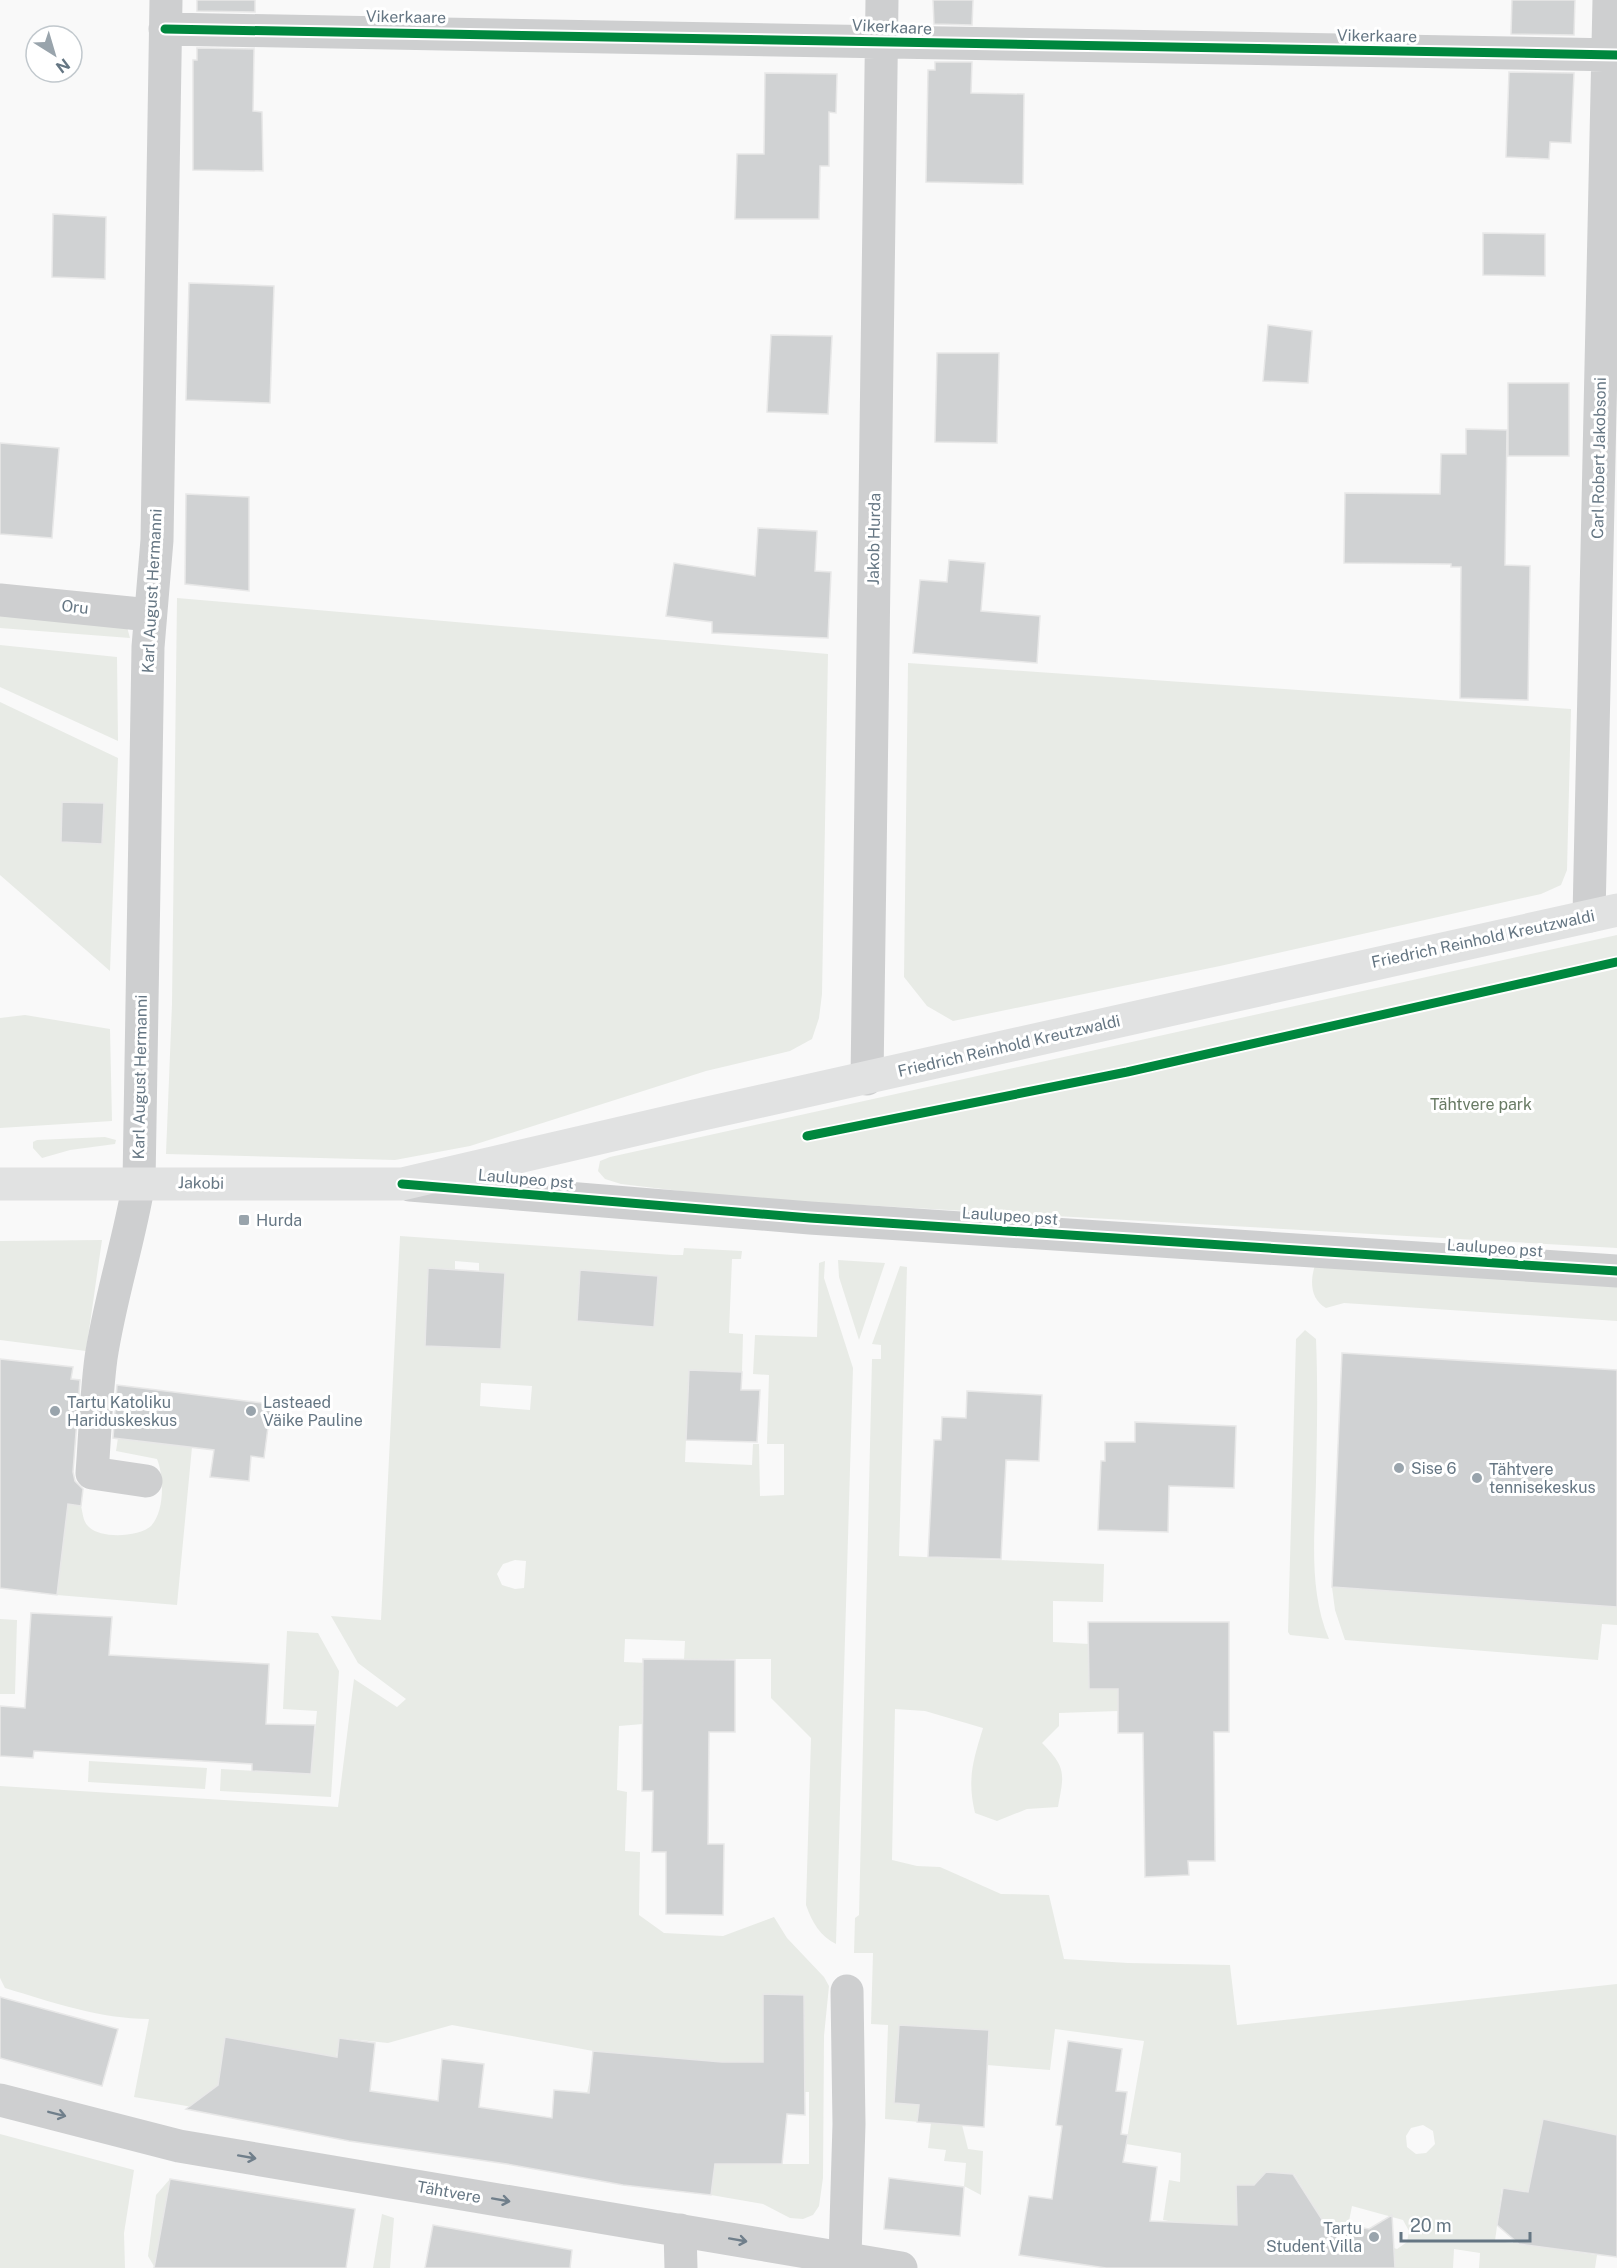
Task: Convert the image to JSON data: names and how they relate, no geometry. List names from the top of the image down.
{
  "streets": {
    "main road": ["Friedrich Reinhold Kreutzwaldi", "Jakobi"],
    "street": [
      "Vikerkaare",
      "Carl Robert Jakobsoni",
      "Jakob Hurda",
      "Karl August Hermanni",
      "Oru",
      "Laulupeo pst",
      "Tähtvere"
    ]
  },
  "crossings": [
    ["Vikerkaare", "Carl Robert Jakobsoni"],
    ["Vikerkaare", "Jakob Hurda"],
    ["Vikerkaare", "Karl August Hermanni"],
    ["Carl Robert Jakobsoni", "Friedrich Reinhold Kreutzwaldi"],
    ["Jakob Hurda", "Friedrich Reinhold Kreutzwaldi"],
    ["Karl August Hermanni", "Oru"],
    ["Karl August Hermanni", "Jakobi"],
    ["Friedrich Reinhold Kreutzwaldi", "Laulupeo pst"],
    ["Friedrich Reinhold Kreutzwaldi", "Jakobi"],
    ["Laulupeo pst", "Jakobi"]
  ],
  "one_way": ["Tähtvere"],
  "parks": ["Tähtvere park"],
  "places": {
    "transit": ["Hurda"],
    "other": [
      "Tartu Katoliku Hariduskeskus",
      "Lasteaed Väike Pauline",
      "Sise 6",
      "Tähtvere tennisekeskus",
      "Tartu Student Villa"
    ]
  },
  "scale_bar": "20 m",
  "north": "bottom right"
}
